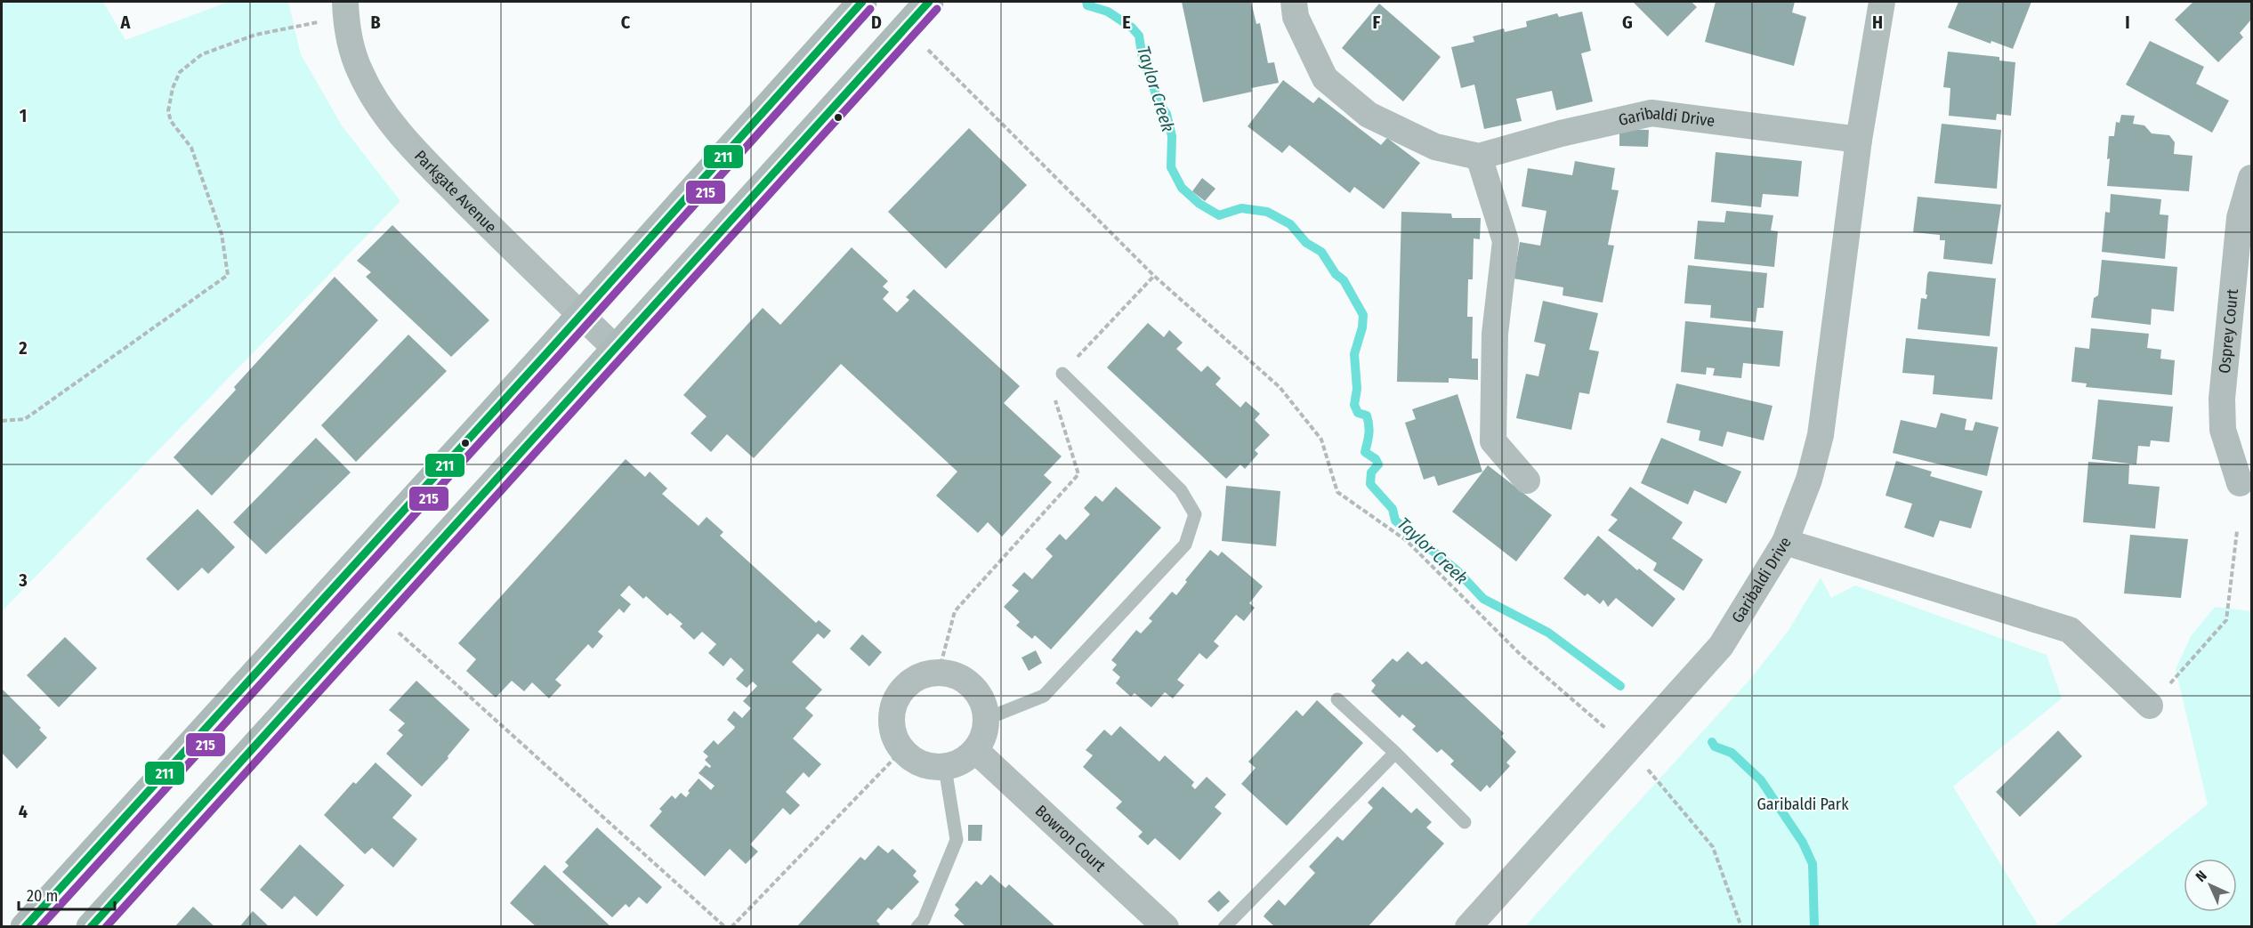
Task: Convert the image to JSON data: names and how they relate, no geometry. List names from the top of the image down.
{
  "streets": {
    "street": [
      "Garibaldi Drive",
      "Parkgate Avenue",
      "Osprey Court",
      "Bowron Court"
    ]
  },
  "water": ["Taylor Creek"],
  "parks": ["Garibaldi Park"],
  "lines": ["transit line 211", "transit line 215"],
  "scale_bar": "20 m",
  "north": "top left",
  "grid": {
    "columns": [
      "A",
      "B",
      "C",
      "D",
      "E",
      "F",
      "G",
      "H",
      "I"
    ],
    "rows": [
      "1",
      "2",
      "3",
      "4"
    ]
  }
}
